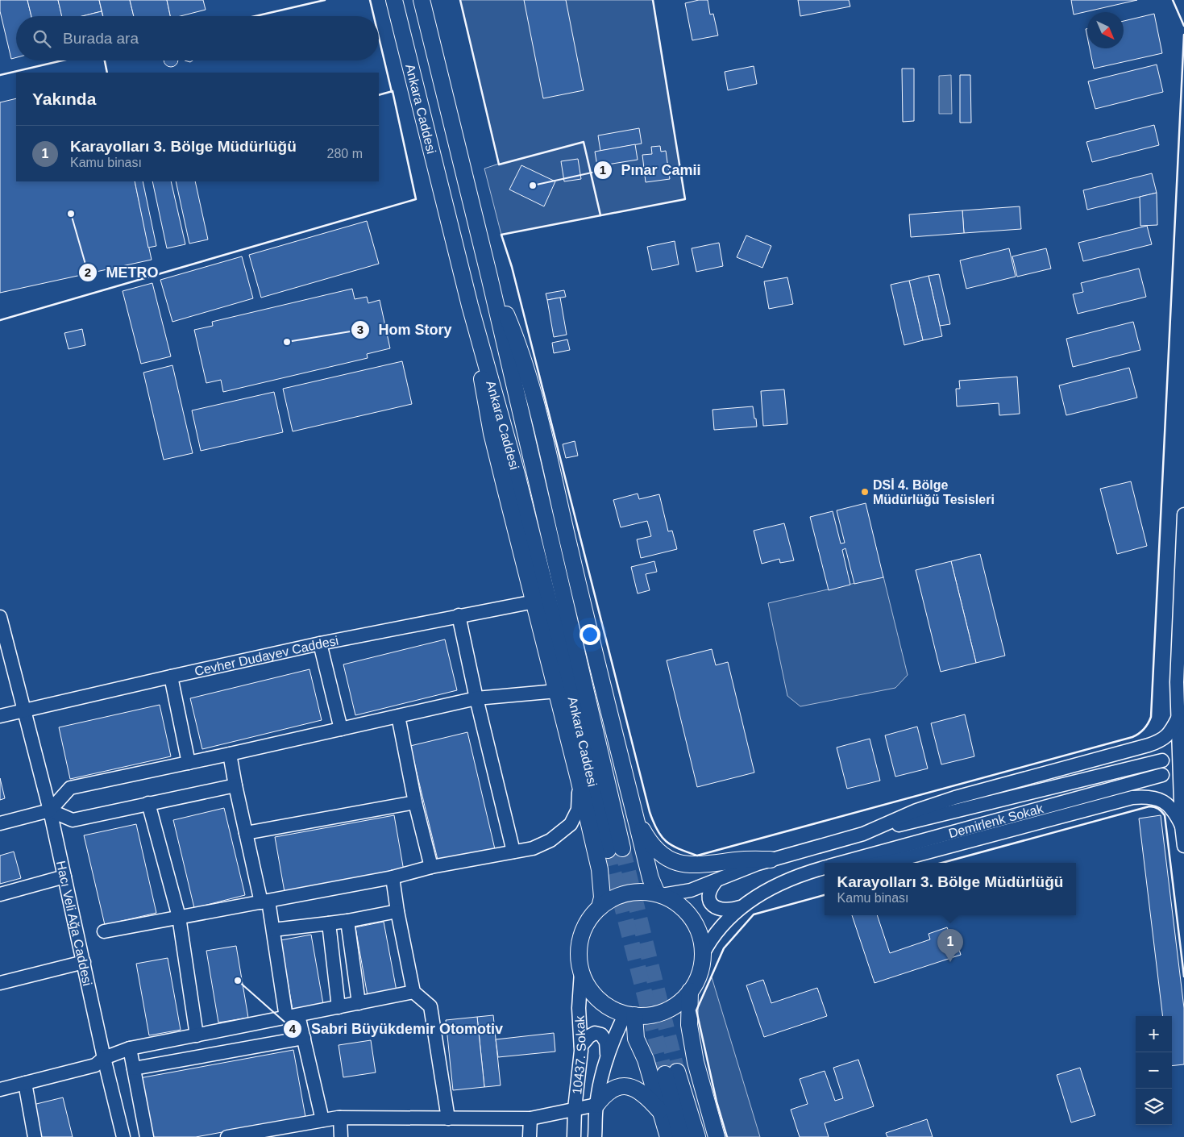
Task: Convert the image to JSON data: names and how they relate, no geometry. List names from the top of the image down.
{
  "streets": {
    "main road": ["Ankara Caddesi"],
    "street": [
      "Cevher Dudayev Caddesi",
      "Demirlenk Sokak",
      "Hacı Veli Ağa Caddesi",
      "10437. Sokak"
    ]
  },
  "crossings": [
    ["Cevher Dudayev Caddesi", "Hacı Veli Ağa Caddesi"],
    ["Demirlenk Sokak", "10437. Sokak"]
  ],
  "places": [
    "Pınar Camii",
    "METRO",
    "Hom Story",
    "DSİ 4. Bölge Müdürlüğü Tesisleri",
    "Sabri Büyükdemir Otomotiv"
  ],
  "north": "bottom right",
  "page": {
    "search": "Burada ara",
    "heading": "Yakında",
    "list": [
      {
        "mark": "1",
        "name": "Karayolları 3. Bölge Müdürlüğü",
        "note": "Kamu binası",
        "value": "280 m"
      }
    ],
    "popup": ["Karayolları 3. Bölge Müdürlüğü", "Kamu binası"],
    "pins": "1",
    "map_buttons": ["+", "−"]
  }
}
